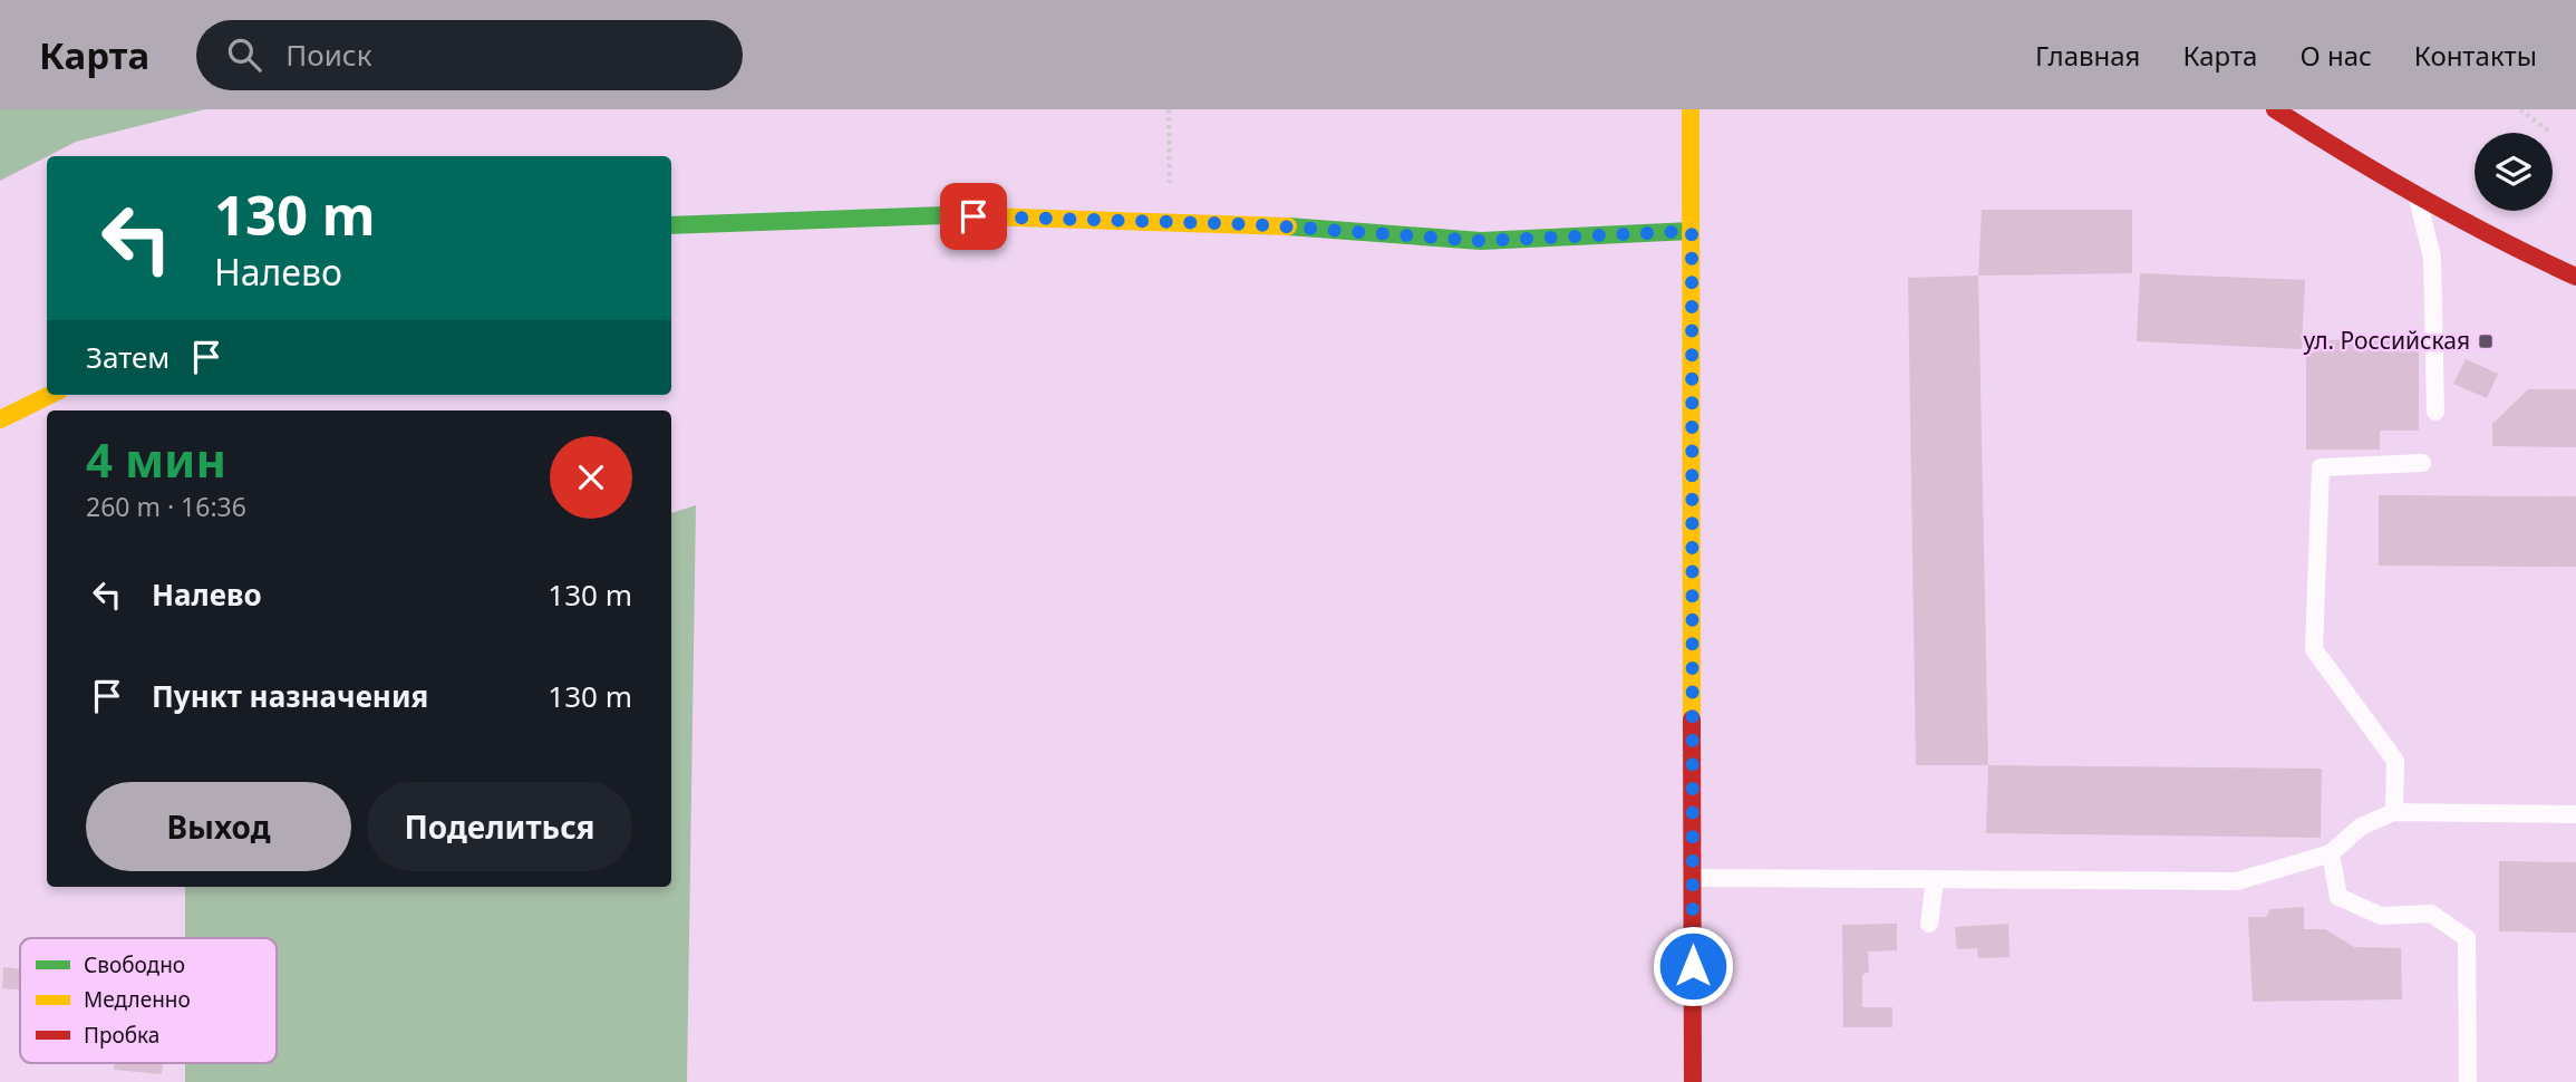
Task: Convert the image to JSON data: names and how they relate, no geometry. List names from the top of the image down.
{
  "places": {
    "transit": ["ул. Российская"]
  },
  "legend": ["Свободно", "Медленно", "Пробка"],
  "page": {
    "header": "Карта",
    "search": "Поиск",
    "nav": [
      "Главная",
      "Карта",
      "О нас",
      "Контакты"
    ],
    "turn": ["130 m", "Налево"],
    "then": "Затем",
    "heading": ["4 мин", "260 m · 16:36"],
    "list": [
      {
        "name": "Налево",
        "value": "130 m"
      },
      {
        "name": "Пункт назначения",
        "value": "130 m"
      }
    ],
    "buttons": ["Выход", "Поделиться"]
  }
}
